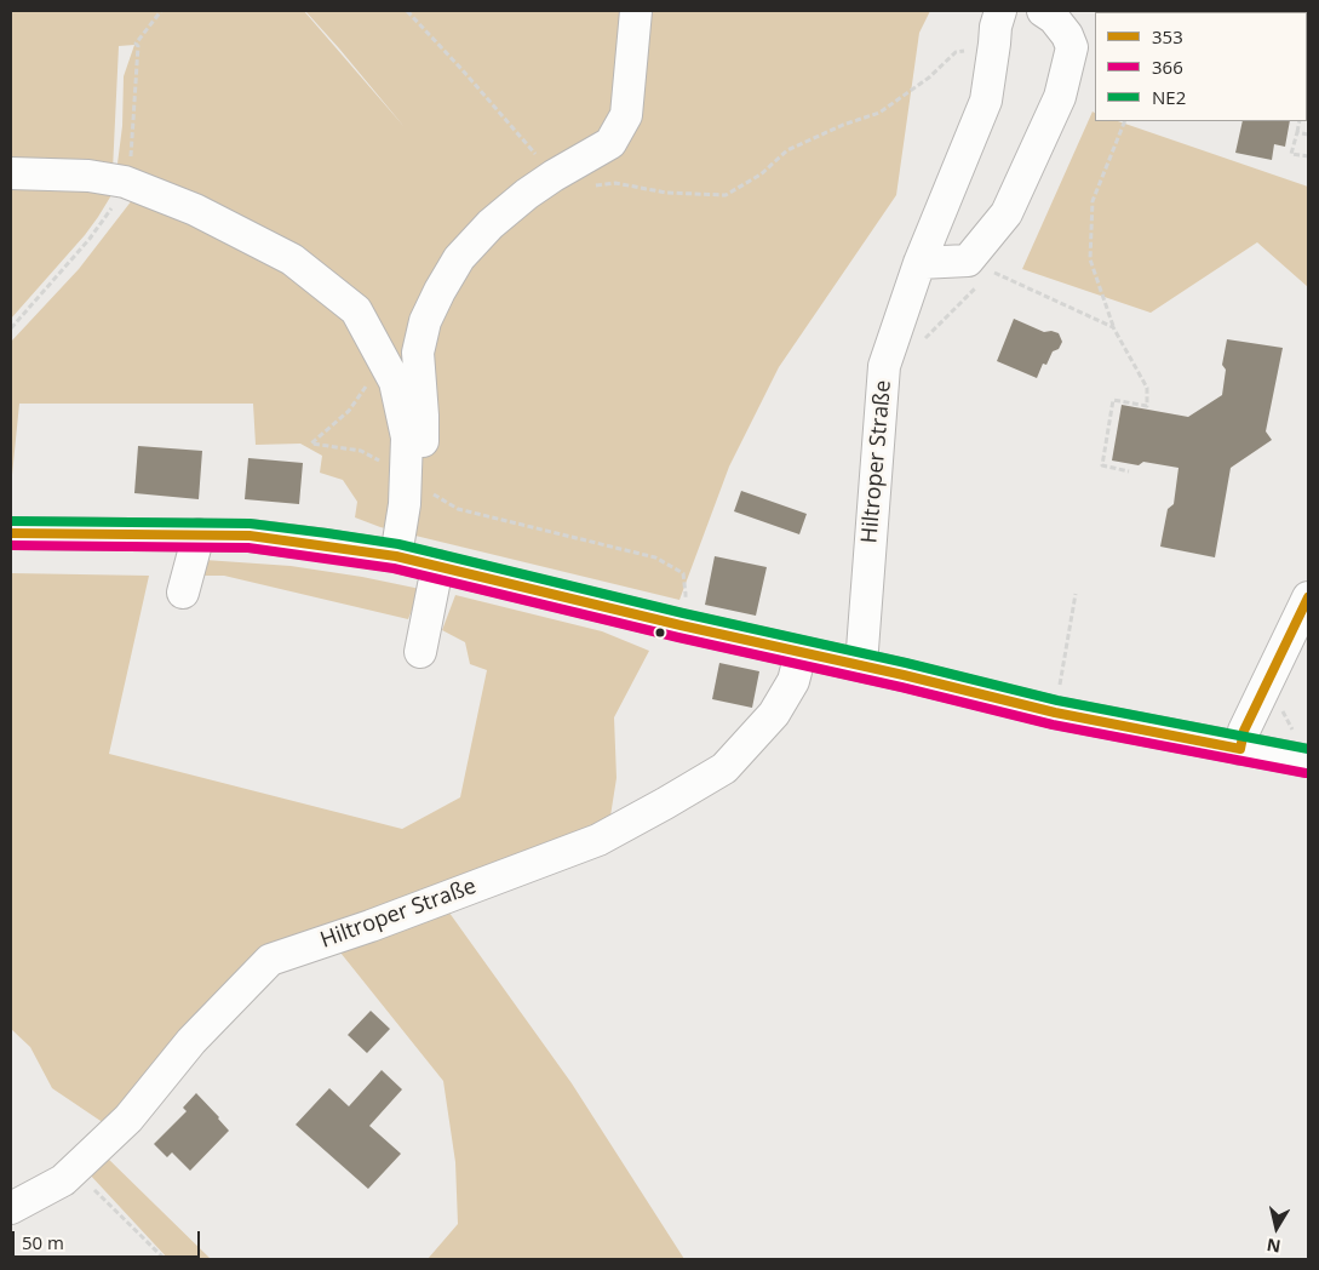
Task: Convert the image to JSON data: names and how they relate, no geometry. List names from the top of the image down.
{
  "streets": {
    "street": ["Hiltroper Straße"]
  },
  "lines": ["transit line NE2", "transit line 353", "transit line 366"],
  "legend": ["353", "366", "NE2"],
  "scale_bar": "50 m",
  "north": "bottom"
}
